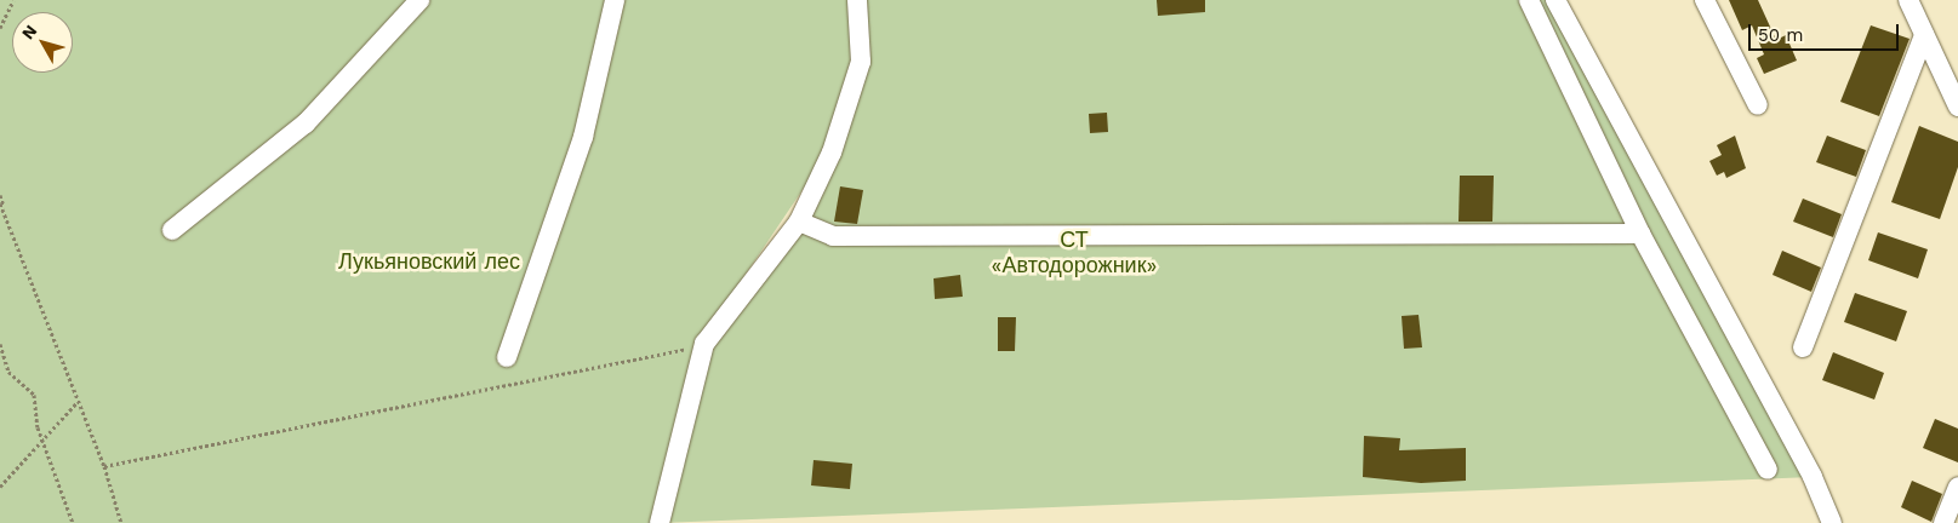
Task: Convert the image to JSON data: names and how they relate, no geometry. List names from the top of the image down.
{
  "parks": ["СТ «Автодорожник»", "Лукьяновский лес"],
  "scale_bar": "50 m",
  "north": "top left"
}
